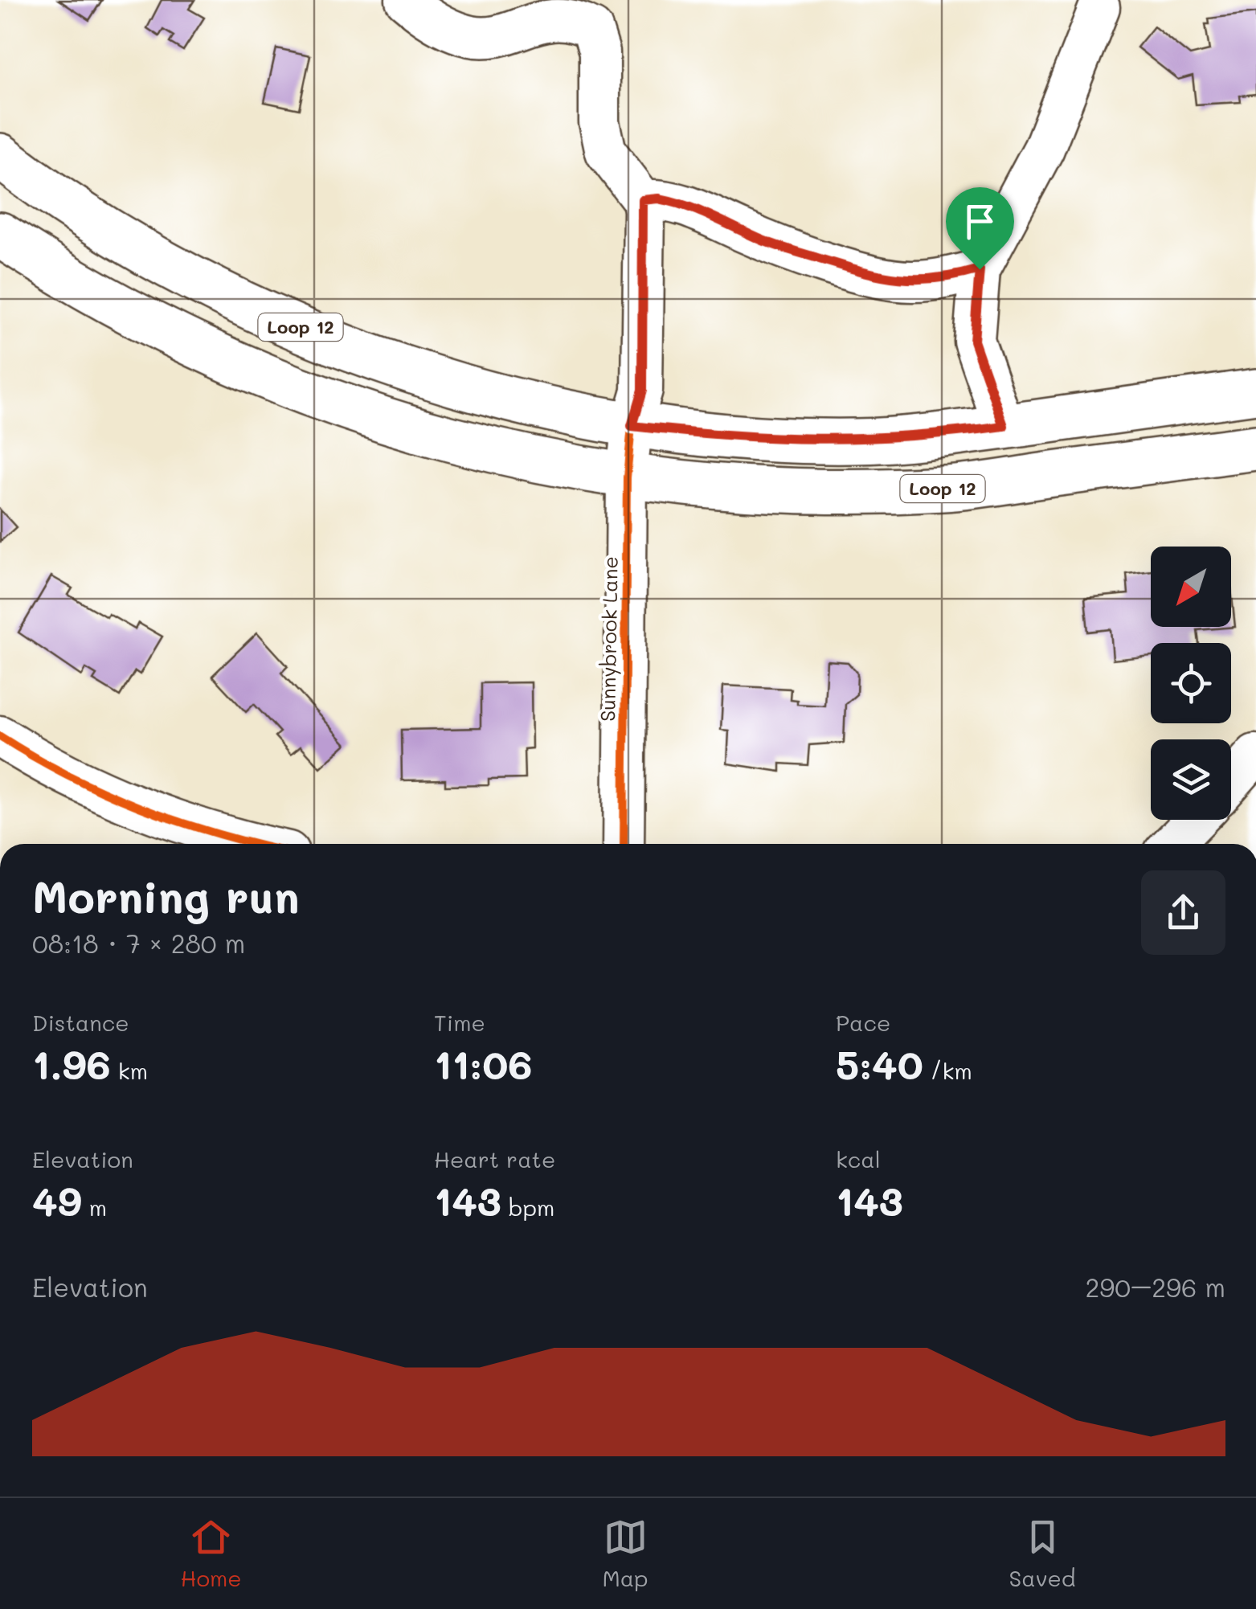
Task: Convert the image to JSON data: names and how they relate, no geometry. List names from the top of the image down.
{
  "streets": {
    "main road": ["Loop 12"],
    "street": ["Sunnybrook Lane"]
  },
  "crossings": [
    ["Loop 12", "Sunnybrook Lane"]
  ],
  "north": "bottom left",
  "page": {
    "heading": ["Morning run", "08:18 · 7 × 280 m"],
    "stats": [
      ["Distance", "1.96 km"],
      ["Time", "11:06"],
      ["Pace", "5:40 /km"],
      ["Elevation", "49 m"],
      ["Heart rate", "143 bpm"],
      ["kcal", "143"]
    ],
    "chart": ["Elevation", "290–296 m"],
    "tabs": ["Home", "Map", "Saved"]
  }
}
